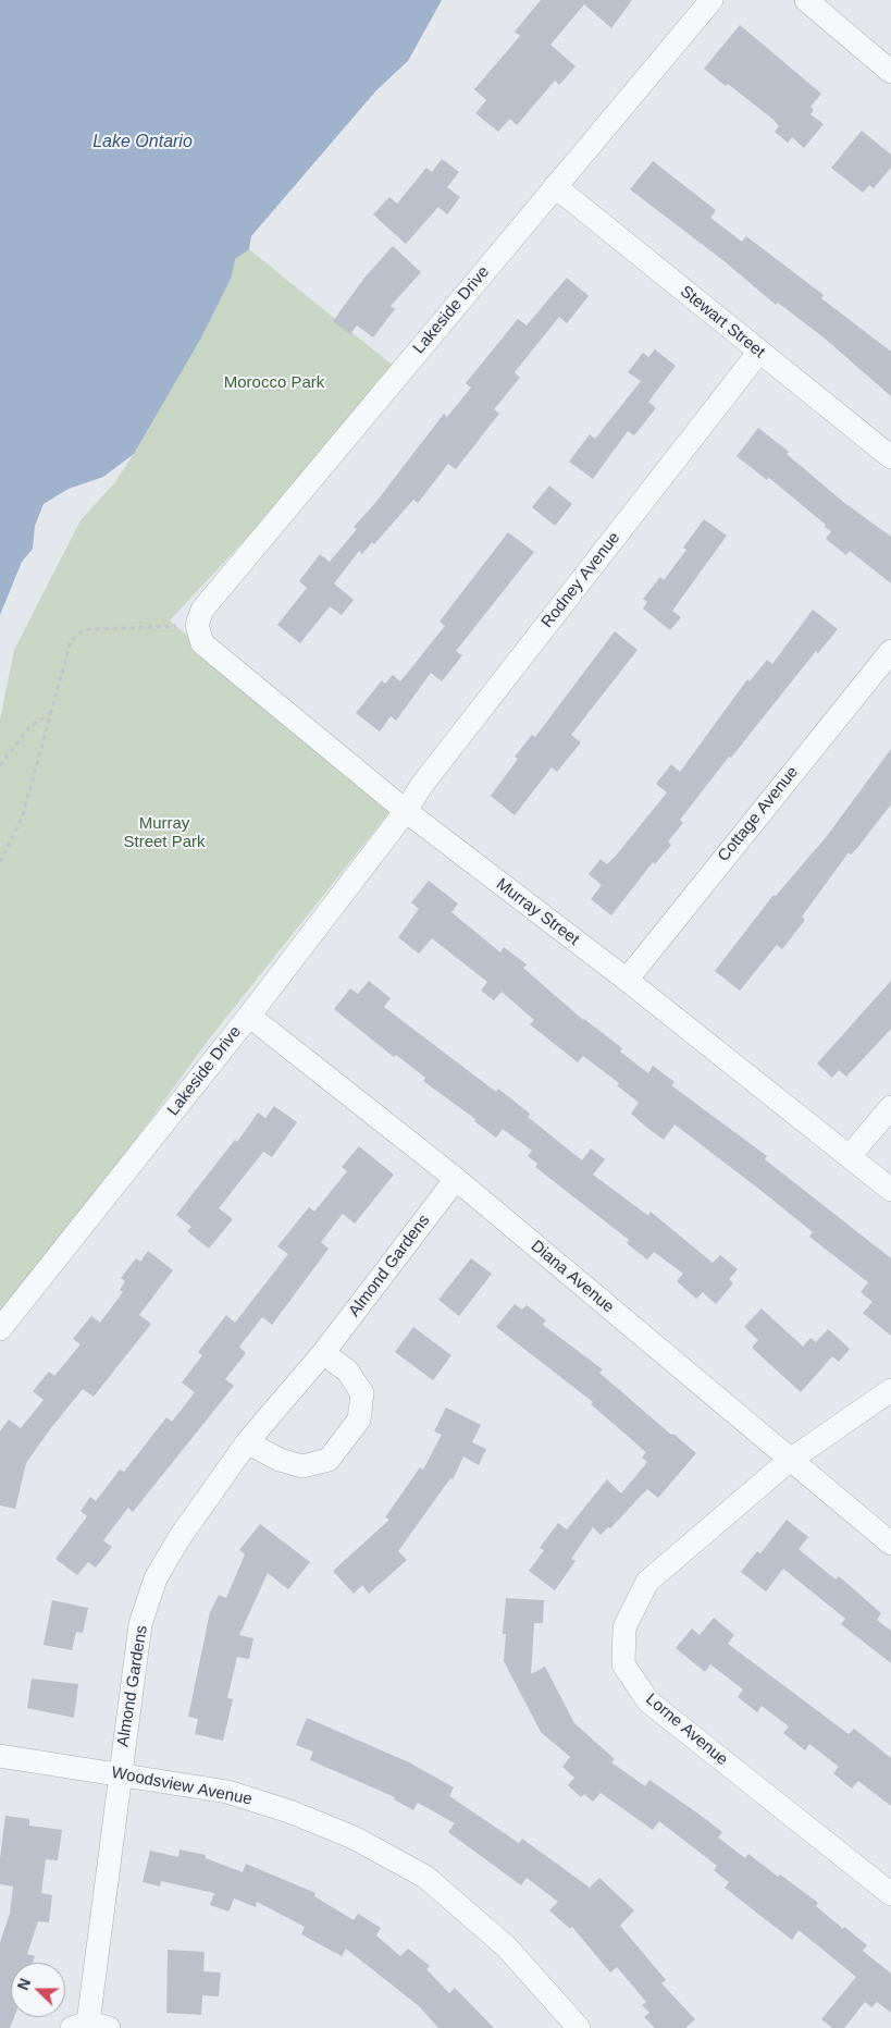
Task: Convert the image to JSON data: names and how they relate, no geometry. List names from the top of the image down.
{
  "streets": {
    "street": [
      "Lakeside Drive",
      "Stewart Street",
      "Rodney Avenue",
      "Cottage Avenue",
      "Murray Street",
      "Almond Gardens",
      "Diana Avenue",
      "Lorne Avenue",
      "Woodsview Avenue"
    ]
  },
  "crossings": [
    ["Lakeside Drive", "Stewart Street"],
    ["Lakeside Drive", "Rodney Avenue"],
    ["Lakeside Drive", "Murray Street"],
    ["Lakeside Drive", "Diana Avenue"],
    ["Stewart Street", "Rodney Avenue"],
    ["Rodney Avenue", "Murray Street"],
    ["Cottage Avenue", "Murray Street"],
    ["Almond Gardens", "Diana Avenue"],
    ["Almond Gardens", "Woodsview Avenue"],
    ["Diana Avenue", "Lorne Avenue"]
  ],
  "water": ["Lake Ontario"],
  "parks": ["Morocco Park", "Murray Street Park"],
  "north": "left"
}
